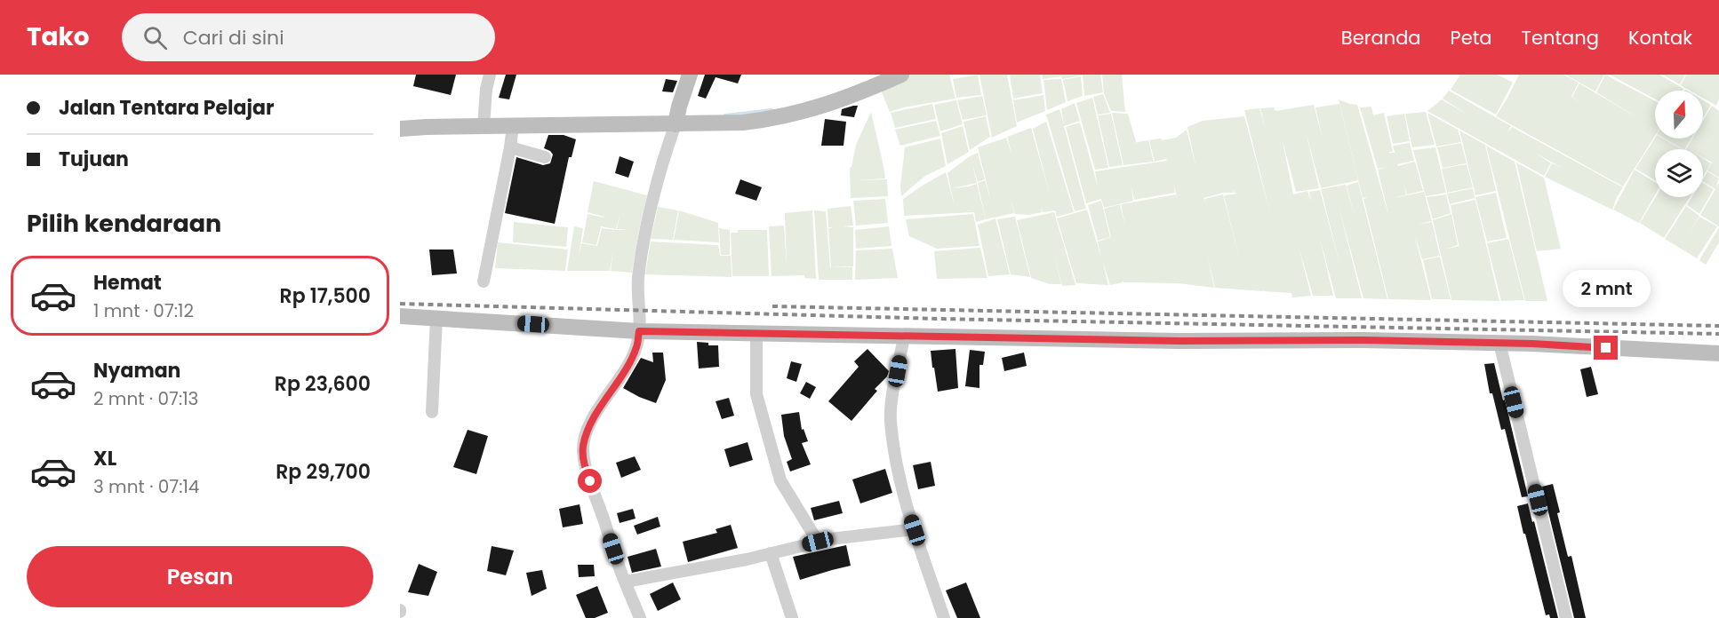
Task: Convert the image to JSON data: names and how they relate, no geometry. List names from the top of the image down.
{
  "north": "top",
  "page": {
    "header": "Tako",
    "search": "Cari di sini",
    "nav": [
      "Beranda",
      "Peta",
      "Tentang",
      "Kontak"
    ],
    "banner": ["Jalan Tentara Pelajar", "Tujuan"],
    "heading": "Pilih kendaraan",
    "list": [
      {
        "name": "Hemat",
        "note": "1 mnt · 07:12",
        "value": "Rp 17,500"
      },
      {
        "name": "Nyaman",
        "note": "2 mnt · 07:13",
        "value": "Rp 23,600"
      },
      {
        "name": "XL",
        "note": "3 mnt · 07:14",
        "value": "Rp 29,700"
      }
    ],
    "bubble": "2 mnt",
    "buttons": "Pesan"
  }
}
